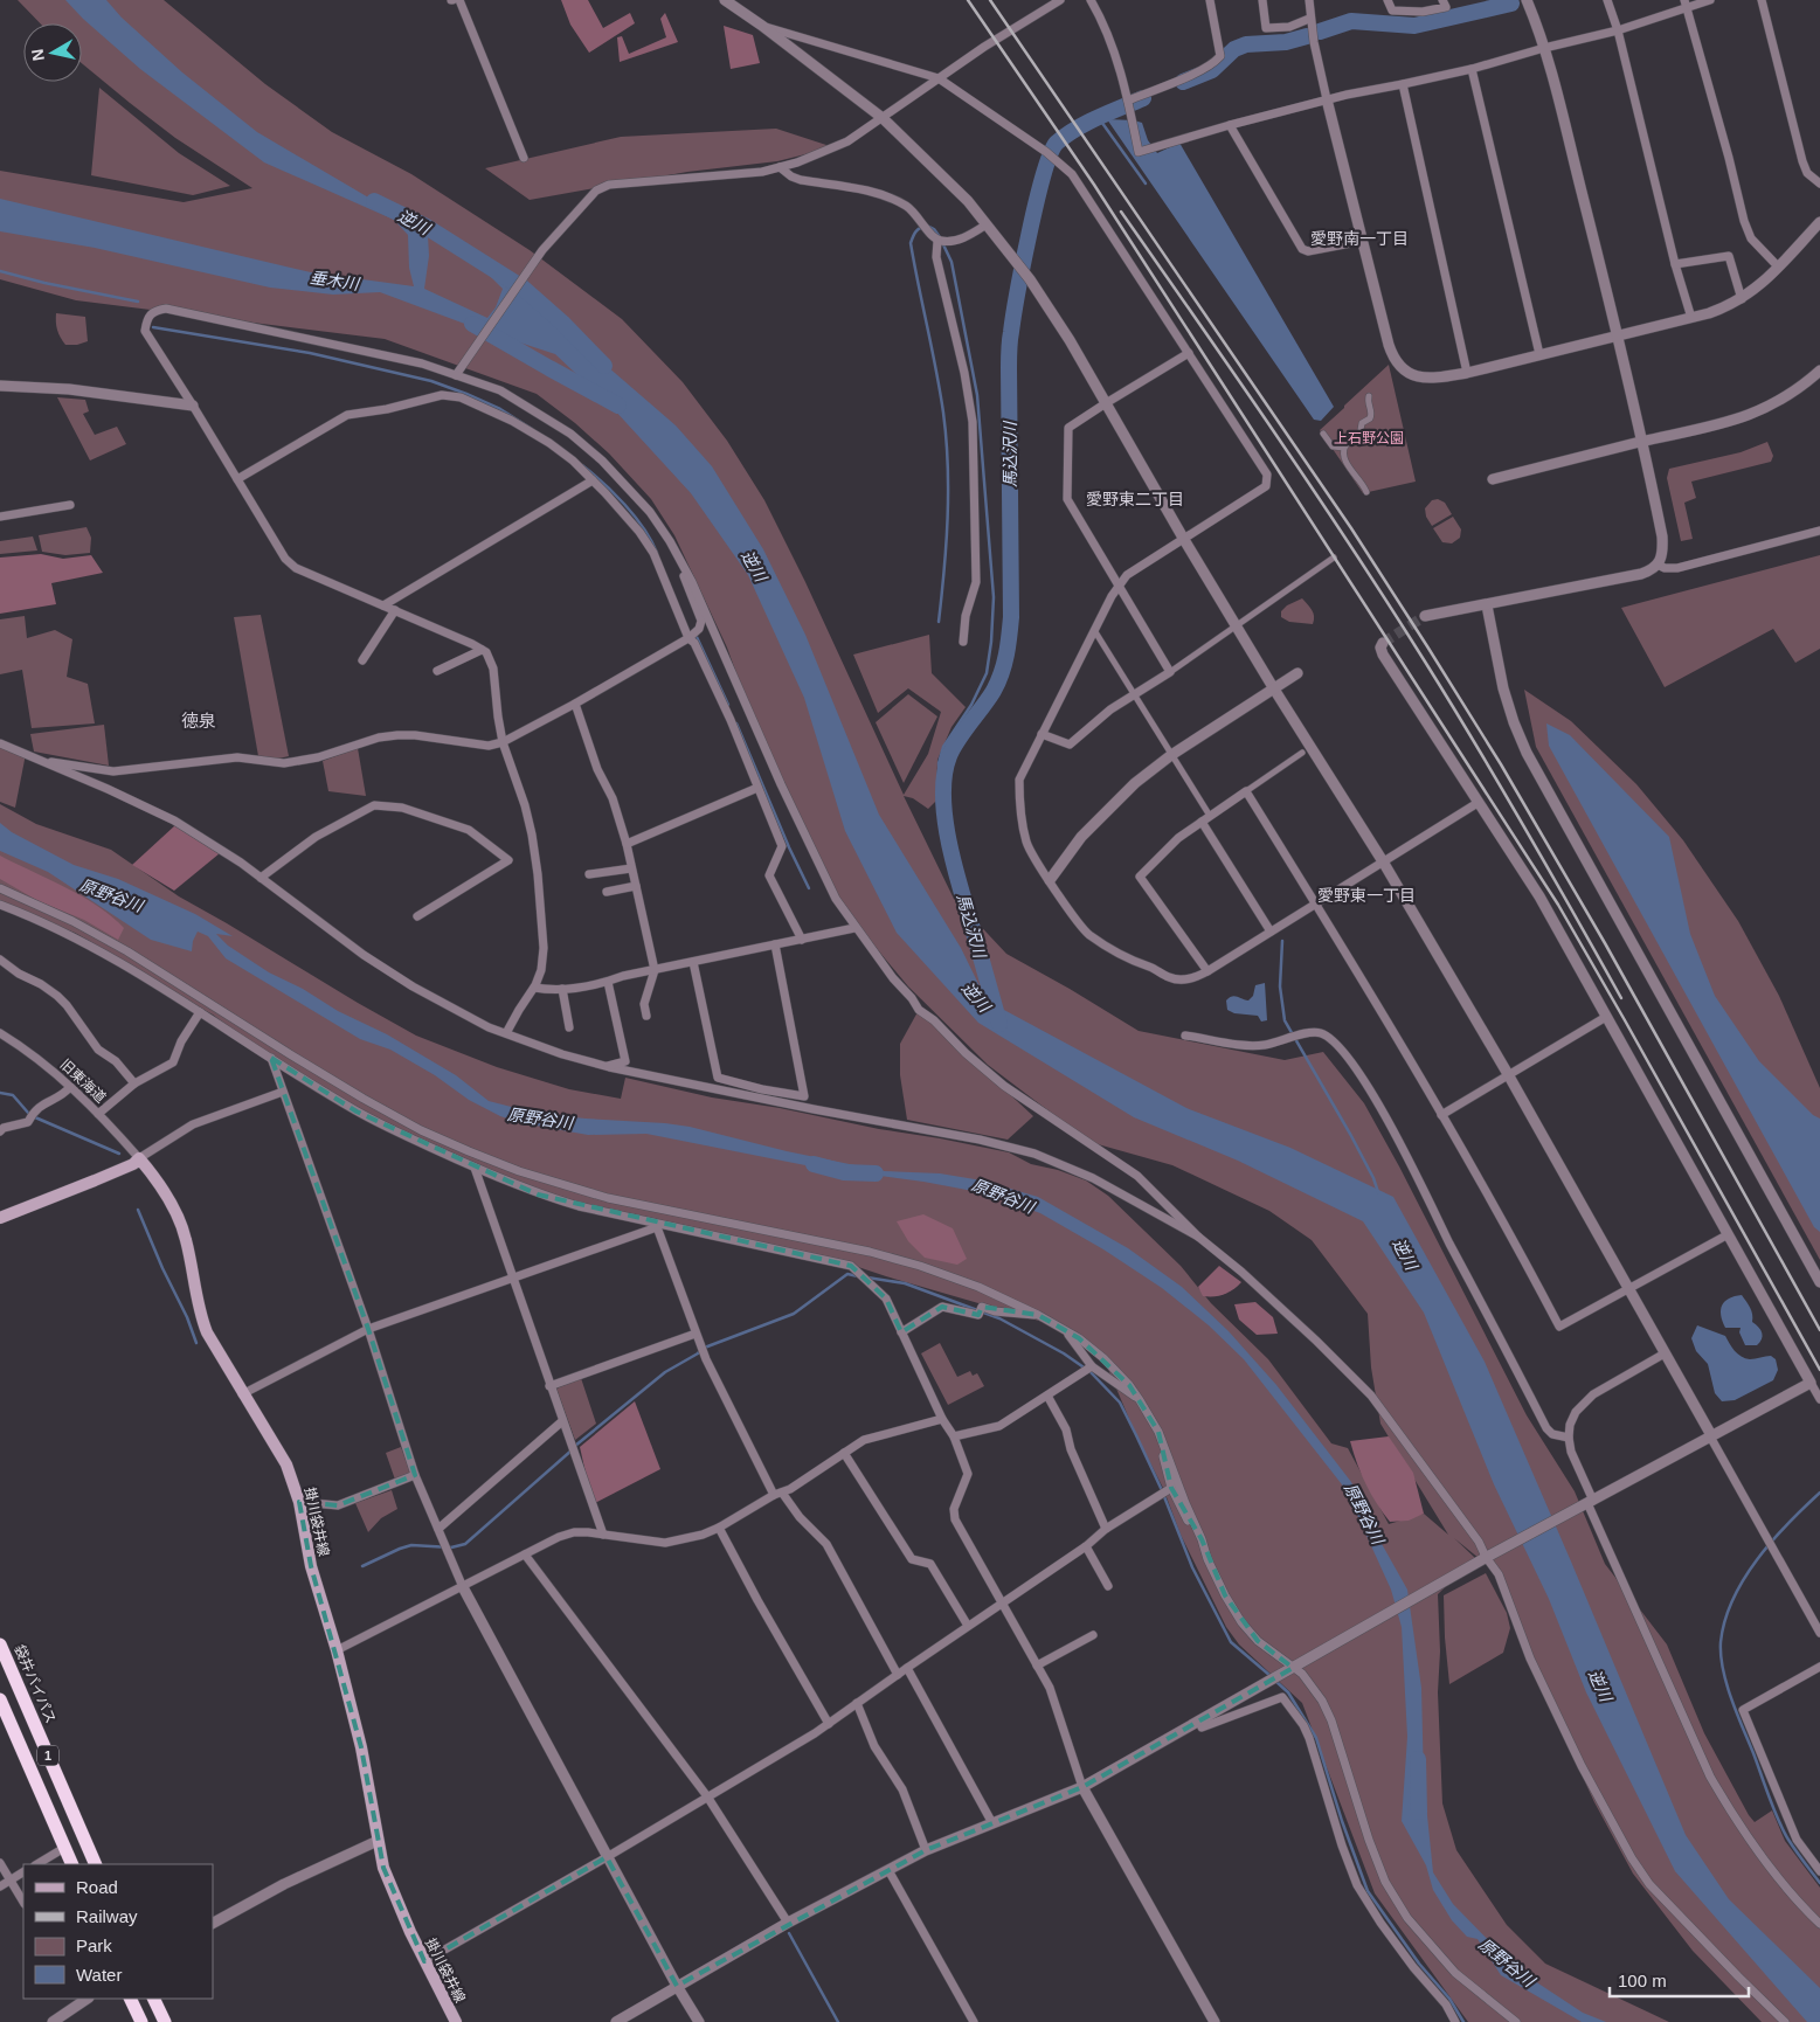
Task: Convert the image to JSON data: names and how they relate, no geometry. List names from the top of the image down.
{
  "streets": {
    "highway": ["袋井バイパス", "1"],
    "main road": ["掛川袋井線"],
    "street": ["旧東海道"]
  },
  "crossings": [
    ["旧東海道", "掛川袋井線"]
  ],
  "districts": [
    "愛野南一丁目",
    "愛野東二丁目",
    "徳泉",
    "愛野東一丁目"
  ],
  "water": [
    "逆川",
    "垂木川",
    "馬込沢川",
    "原野谷川"
  ],
  "parks": ["上石野公園"],
  "legend": [
    "Road",
    "Railway",
    "Park",
    "Water"
  ],
  "scale_bar": "100 m",
  "north": "left"
}
